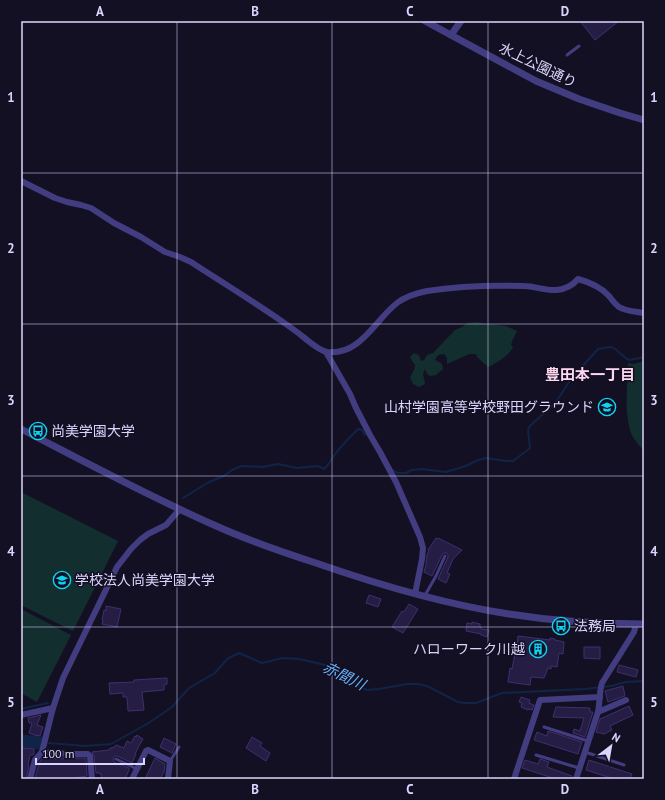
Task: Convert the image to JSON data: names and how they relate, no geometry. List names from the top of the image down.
{
  "streets": {
    "street": ["水上公園通り"]
  },
  "districts": ["豊田本一丁目"],
  "water": ["赤間川"],
  "places": {
    "school or university": ["山村学園高等学校野田グラウンド", "学校法人尚美学園大学"],
    "bus stop": ["尚美学園大学", "法務局"],
    "building": ["ハローワーク川越"]
  },
  "scale_bar": "100 m",
  "north": "top right",
  "grid": {
    "columns": [
      "A",
      "B",
      "C",
      "D"
    ],
    "rows": [
      "1",
      "2",
      "3",
      "4",
      "5"
    ]
  }
}
